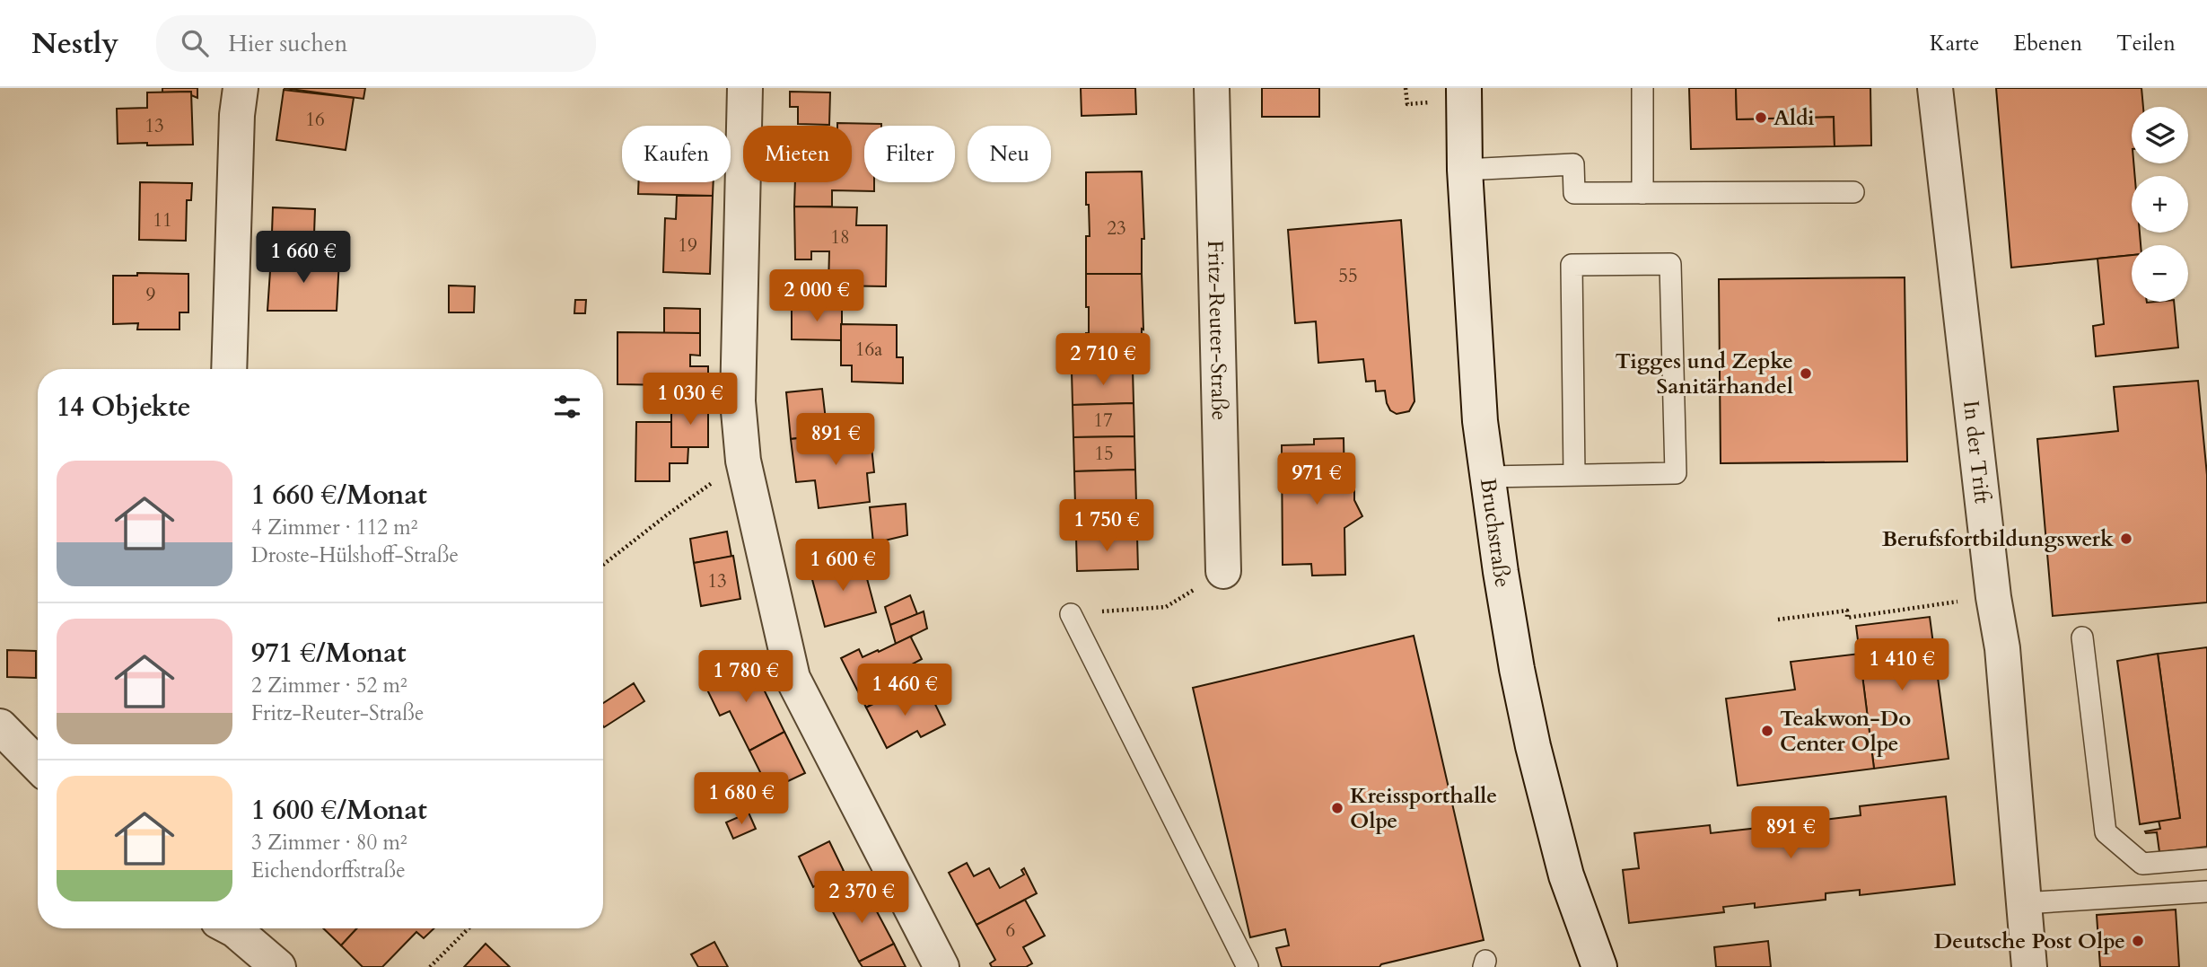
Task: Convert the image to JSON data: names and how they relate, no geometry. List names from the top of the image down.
{
  "streets": {
    "street": ["Fritz-Reuter-Straße", "In der Trift", "Bruchstraße"]
  },
  "places": [
    "Aldi",
    "Tigges und Zepke Sanitärhandel",
    "Berufsfortbildungswerk",
    "Teakwon-Do Center Olpe",
    "Kreissporthalle Olpe",
    "Deutsche Post Olpe"
  ],
  "house_numbers": [
    "16",
    "13",
    "11",
    "23",
    "18",
    "19",
    "55",
    "9",
    "16a",
    "17",
    "15",
    "13",
    "6"
  ],
  "page": {
    "header": "Nestly",
    "search": "Hier suchen",
    "nav": ["Karte", "Ebenen", "Teilen"],
    "map_buttons": ["+", "−"],
    "chip": [
      "Kaufen",
      "Mieten",
      "Filter",
      "Neu"
    ],
    "price": [
      "1 660 €",
      "2 000 €",
      "2 710 €",
      "1 030 €",
      "891 €",
      "971 €",
      "1 750 €",
      "1 600 €",
      "1 410 €",
      "1 780 €",
      "1 460 €",
      "1 680 €",
      "891 €",
      "2 370 €"
    ],
    "heading": "14 Objekte",
    "list": [
      {
        "name": "1 660 €/Monat",
        "note": "4 Zimmer · 112 m² · Droste-Hülshoff-Straße"
      },
      {
        "name": "971 €/Monat",
        "note": "2 Zimmer · 52 m² · Fritz-Reuter-Straße"
      },
      {
        "name": "1 600 €/Monat",
        "note": "3 Zimmer · 80 m² · Eichendorffstraße"
      }
    ]
  }
}
